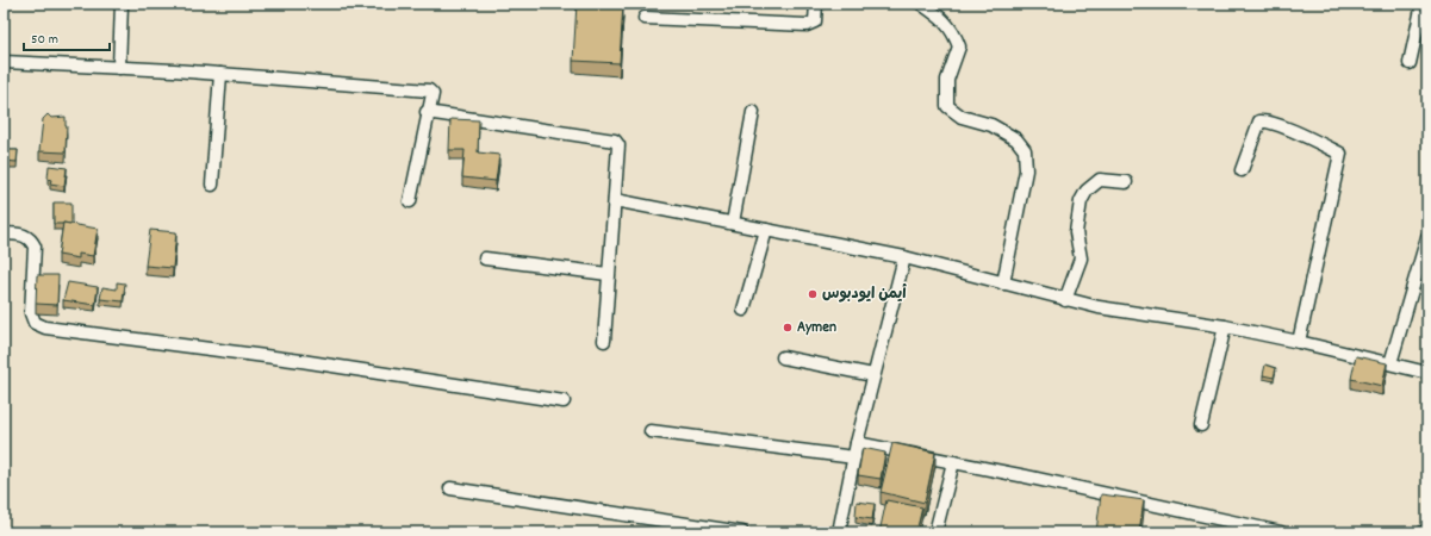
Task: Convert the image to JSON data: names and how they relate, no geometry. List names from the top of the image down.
{
  "places": ["أيمن ايودبوس", "Aymen"],
  "scale_bar": "50 m"
}
